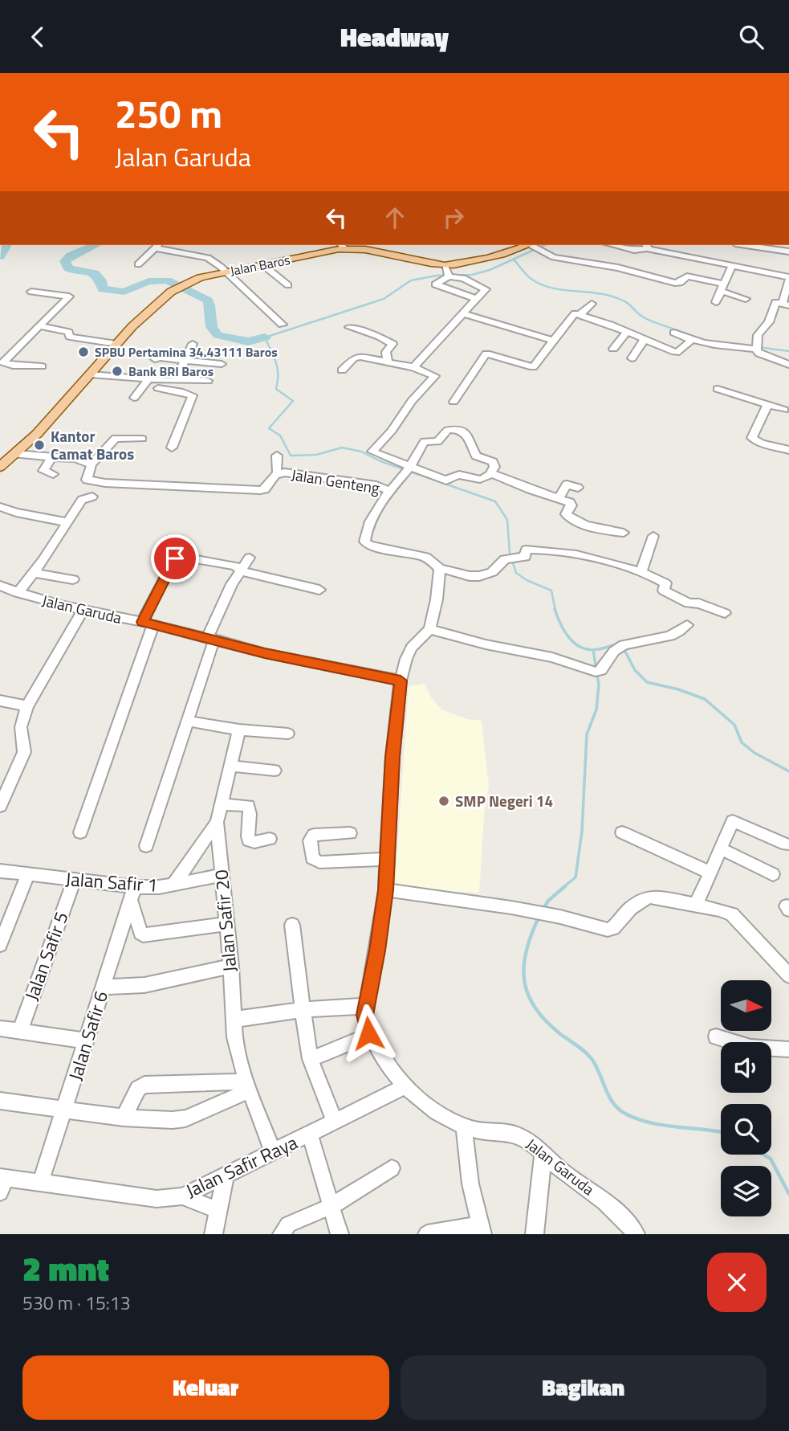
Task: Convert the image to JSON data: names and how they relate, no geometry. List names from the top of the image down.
{
  "streets": {
    "main road": ["Jalan Baros"],
    "street": [
      "Jalan Genteng",
      "Jalan Garuda",
      "Jalan Safir 1",
      "Jalan Safir 20",
      "Jalan Safir 5",
      "Jalan Safir 6",
      "Jalan Safir Raya"
    ]
  },
  "crossings": [
    ["Jalan Garuda", "Jalan Safir Raya"],
    ["Jalan Safir 1", "Jalan Safir 20"],
    ["Jalan Safir 1", "Jalan Safir 5"],
    ["Jalan Safir 1", "Jalan Safir 6"],
    ["Jalan Safir 20", "Jalan Safir Raya"],
    ["Jalan Safir 6", "Jalan Safir Raya"]
  ],
  "places": [
    "SPBU Pertamina 34.43111 Baros",
    "Bank BRI Baros",
    "Kantor Camat Baros",
    "SMP Negeri 14"
  ],
  "north": "right",
  "page": {
    "header": "Headway",
    "turn": ["250 m", "Jalan Garuda"],
    "heading": ["2 mnt", "530 m · 15:13"],
    "buttons": ["Keluar", "Bagikan"]
  }
}
